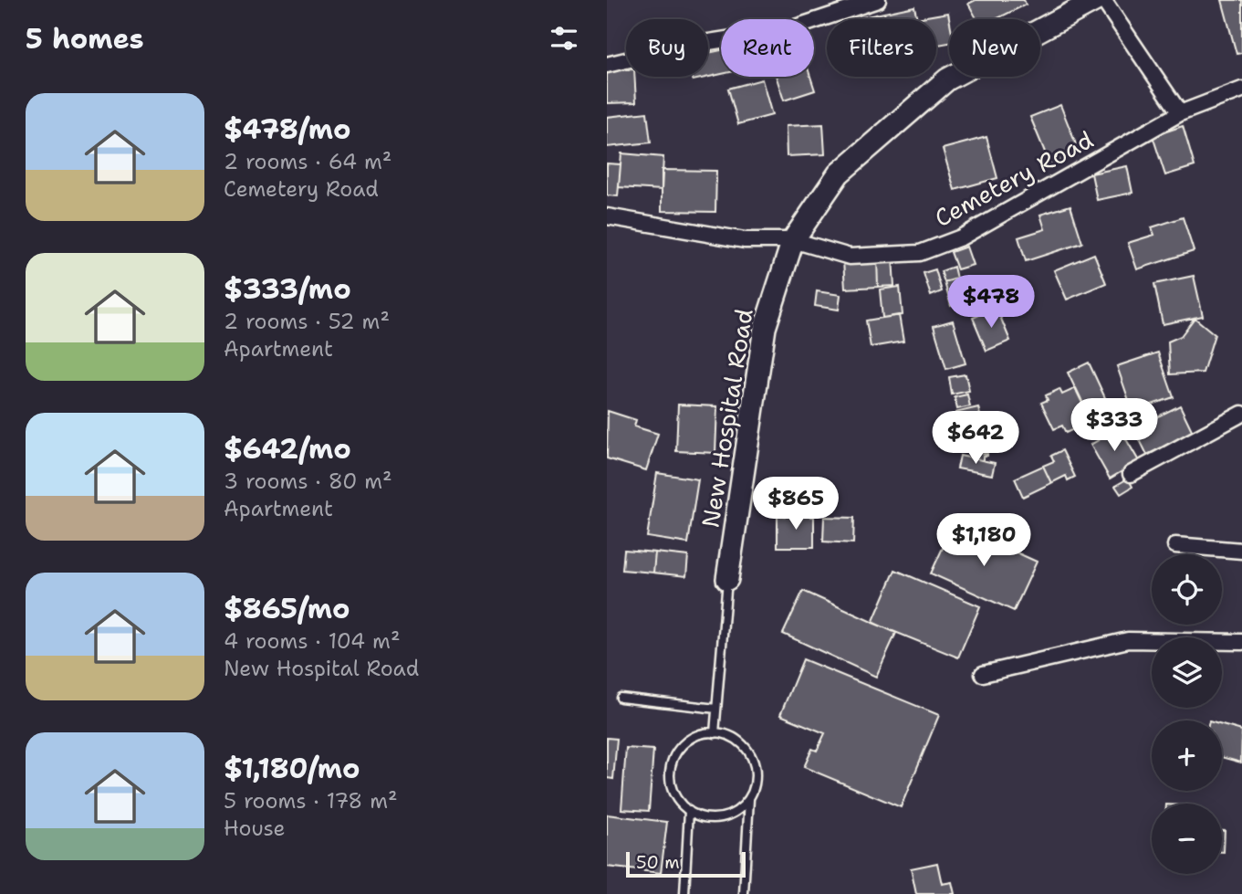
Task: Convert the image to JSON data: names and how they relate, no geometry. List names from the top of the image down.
{
  "streets": {
    "main road": ["New Hospital Road"],
    "street": ["Cemetery Road"]
  },
  "crossings": [
    ["Cemetery Road", "New Hospital Road"]
  ],
  "scale_bar": "50 m",
  "page": {
    "heading": "5 homes",
    "chip": [
      "Buy",
      "Rent",
      "Filters",
      "New"
    ],
    "list": [
      {
        "name": "$478/mo",
        "note": "2 rooms · 64 m² · Cemetery Road"
      },
      {
        "name": "$333/mo",
        "note": "2 rooms · 52 m² · Apartment"
      },
      {
        "name": "$642/mo",
        "note": "3 rooms · 80 m² · Apartment"
      },
      {
        "name": "$865/mo",
        "note": "4 rooms · 104 m² · New Hospital Road"
      },
      {
        "name": "$1,180/mo",
        "note": "5 rooms · 178 m² · House"
      }
    ],
    "price": [
      "$478",
      "$333",
      "$642",
      "$865",
      "$1,180"
    ],
    "map_buttons": ["+", "−"],
    "scale": "50 m"
  }
}
